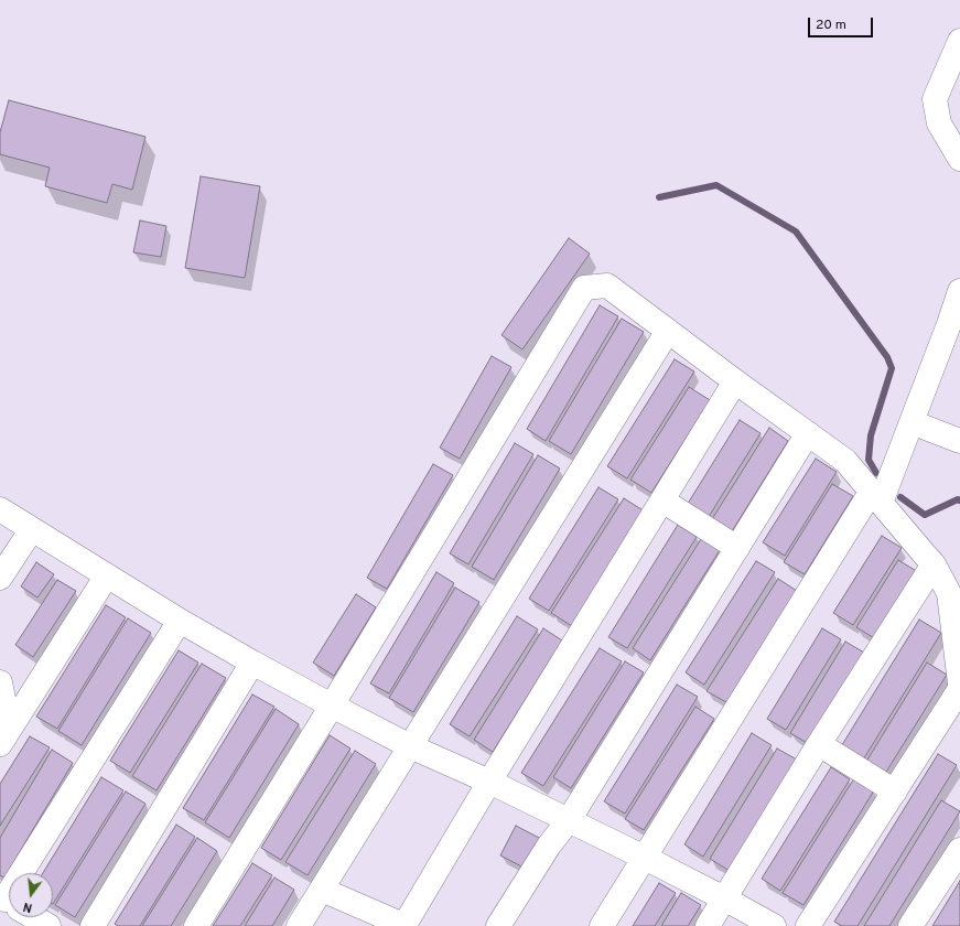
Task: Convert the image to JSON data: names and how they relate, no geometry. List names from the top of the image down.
{
  "scale_bar": "20 m",
  "north": "bottom"
}
